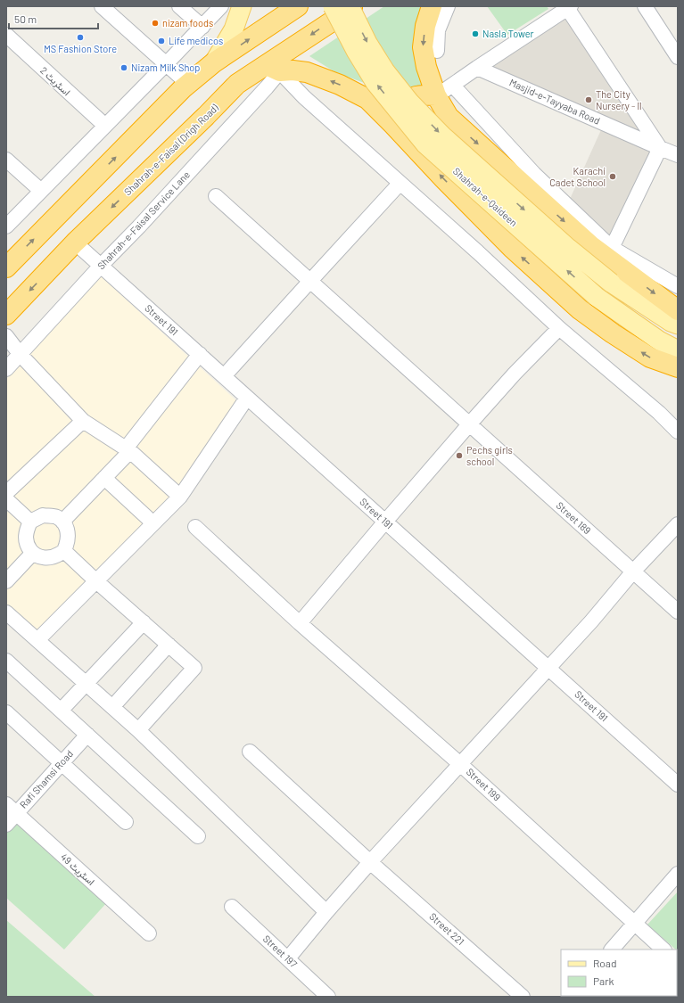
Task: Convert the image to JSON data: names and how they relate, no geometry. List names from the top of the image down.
{
  "streets": {
    "highway": ["Shahrah-e-Faisal (Drigh Road)"],
    "main road": ["Shahrah-e-Qaideen"],
    "street": [
      "اسٹریٹ 2",
      "Masjid-e-Tayyaba Road",
      "Shahrah-e-Faisal Service Lane",
      "Street 191",
      "Street 189",
      "Rafi Shamsi Road",
      "Street 199",
      "اسٹریٹ 49",
      "Street 221",
      "Street 197"
    ]
  },
  "crossings": [
    ["Shahrah-e-Faisal (Drigh Road)", "Shahrah-e-Faisal Service Lane"],
    ["Shahrah-e-Faisal (Drigh Road)", "Street 191"],
    ["Shahrah-e-Faisal Service Lane", "Street 191"],
    ["Rafi Shamsi Road", "اسٹریٹ 49"]
  ],
  "places": [
    "nizam foods",
    "Nasla Tower",
    "MS Fashion Store",
    "Life medicos",
    "Nizam Milk Shop",
    "The City Nursery - ll",
    "Karachi Cadet School",
    "Pechs girls school"
  ],
  "legend": ["Road", "Park"],
  "scale_bar": "50 m"
}
